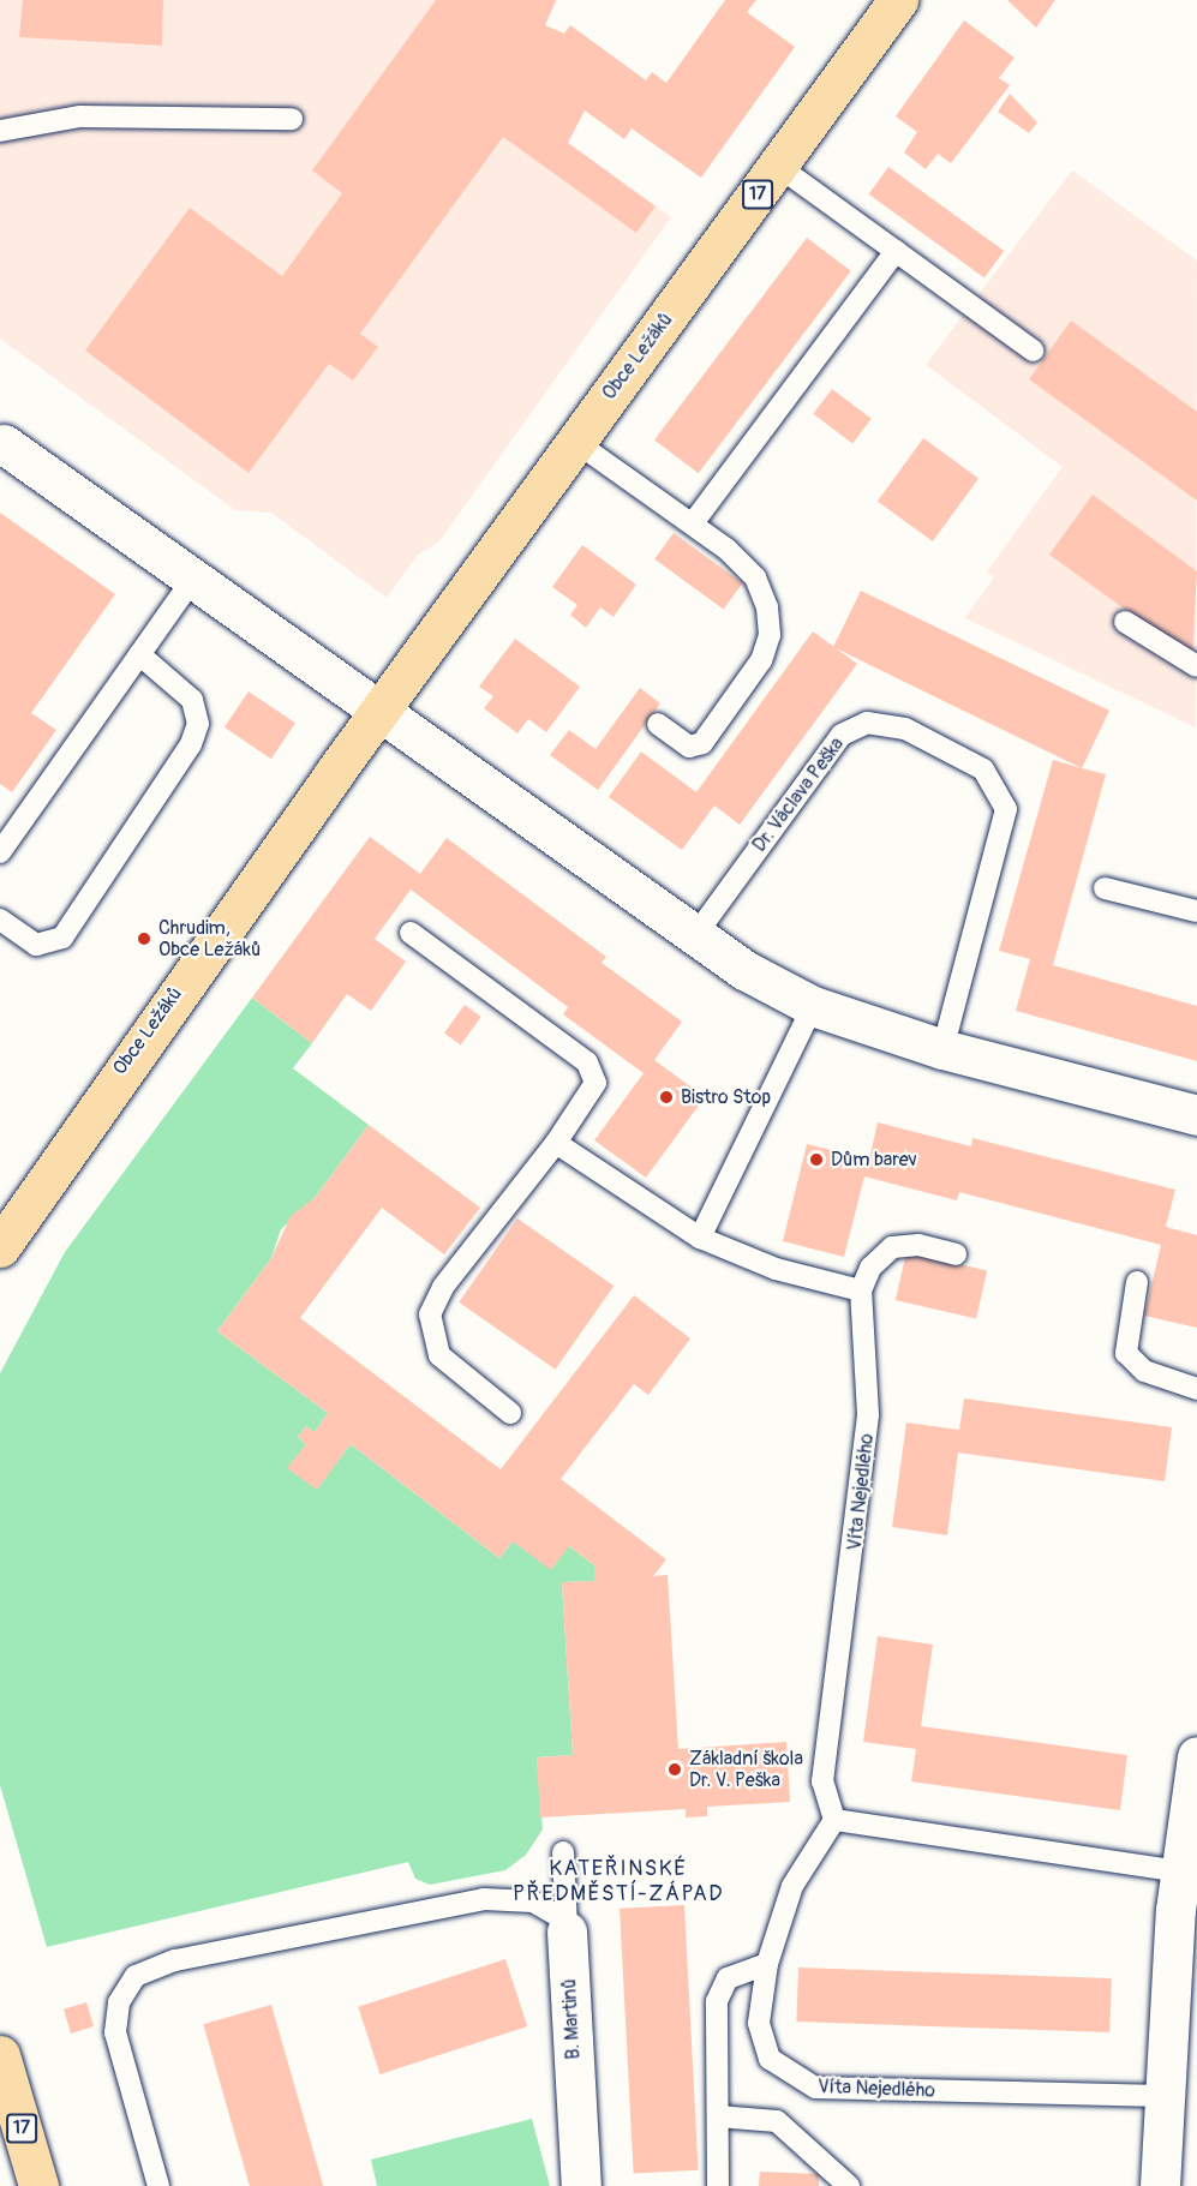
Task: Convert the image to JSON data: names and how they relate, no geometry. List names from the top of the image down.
{
  "streets": {
    "main road": ["17", "Obce Ležáků"],
    "street": ["B. Martinů"],
    "lane": ["Dr. Václava Peška", "Víta Nejedlého"]
  },
  "districts": ["KATEŘINSKÉ PŘEDMĚSTÍ-ZÁPAD"],
  "places": [
    "Chrudim, Obce Ležáků",
    "Bistro Stop",
    "Dům barev",
    "Základní škola Dr. V. Peška"
  ]
}
